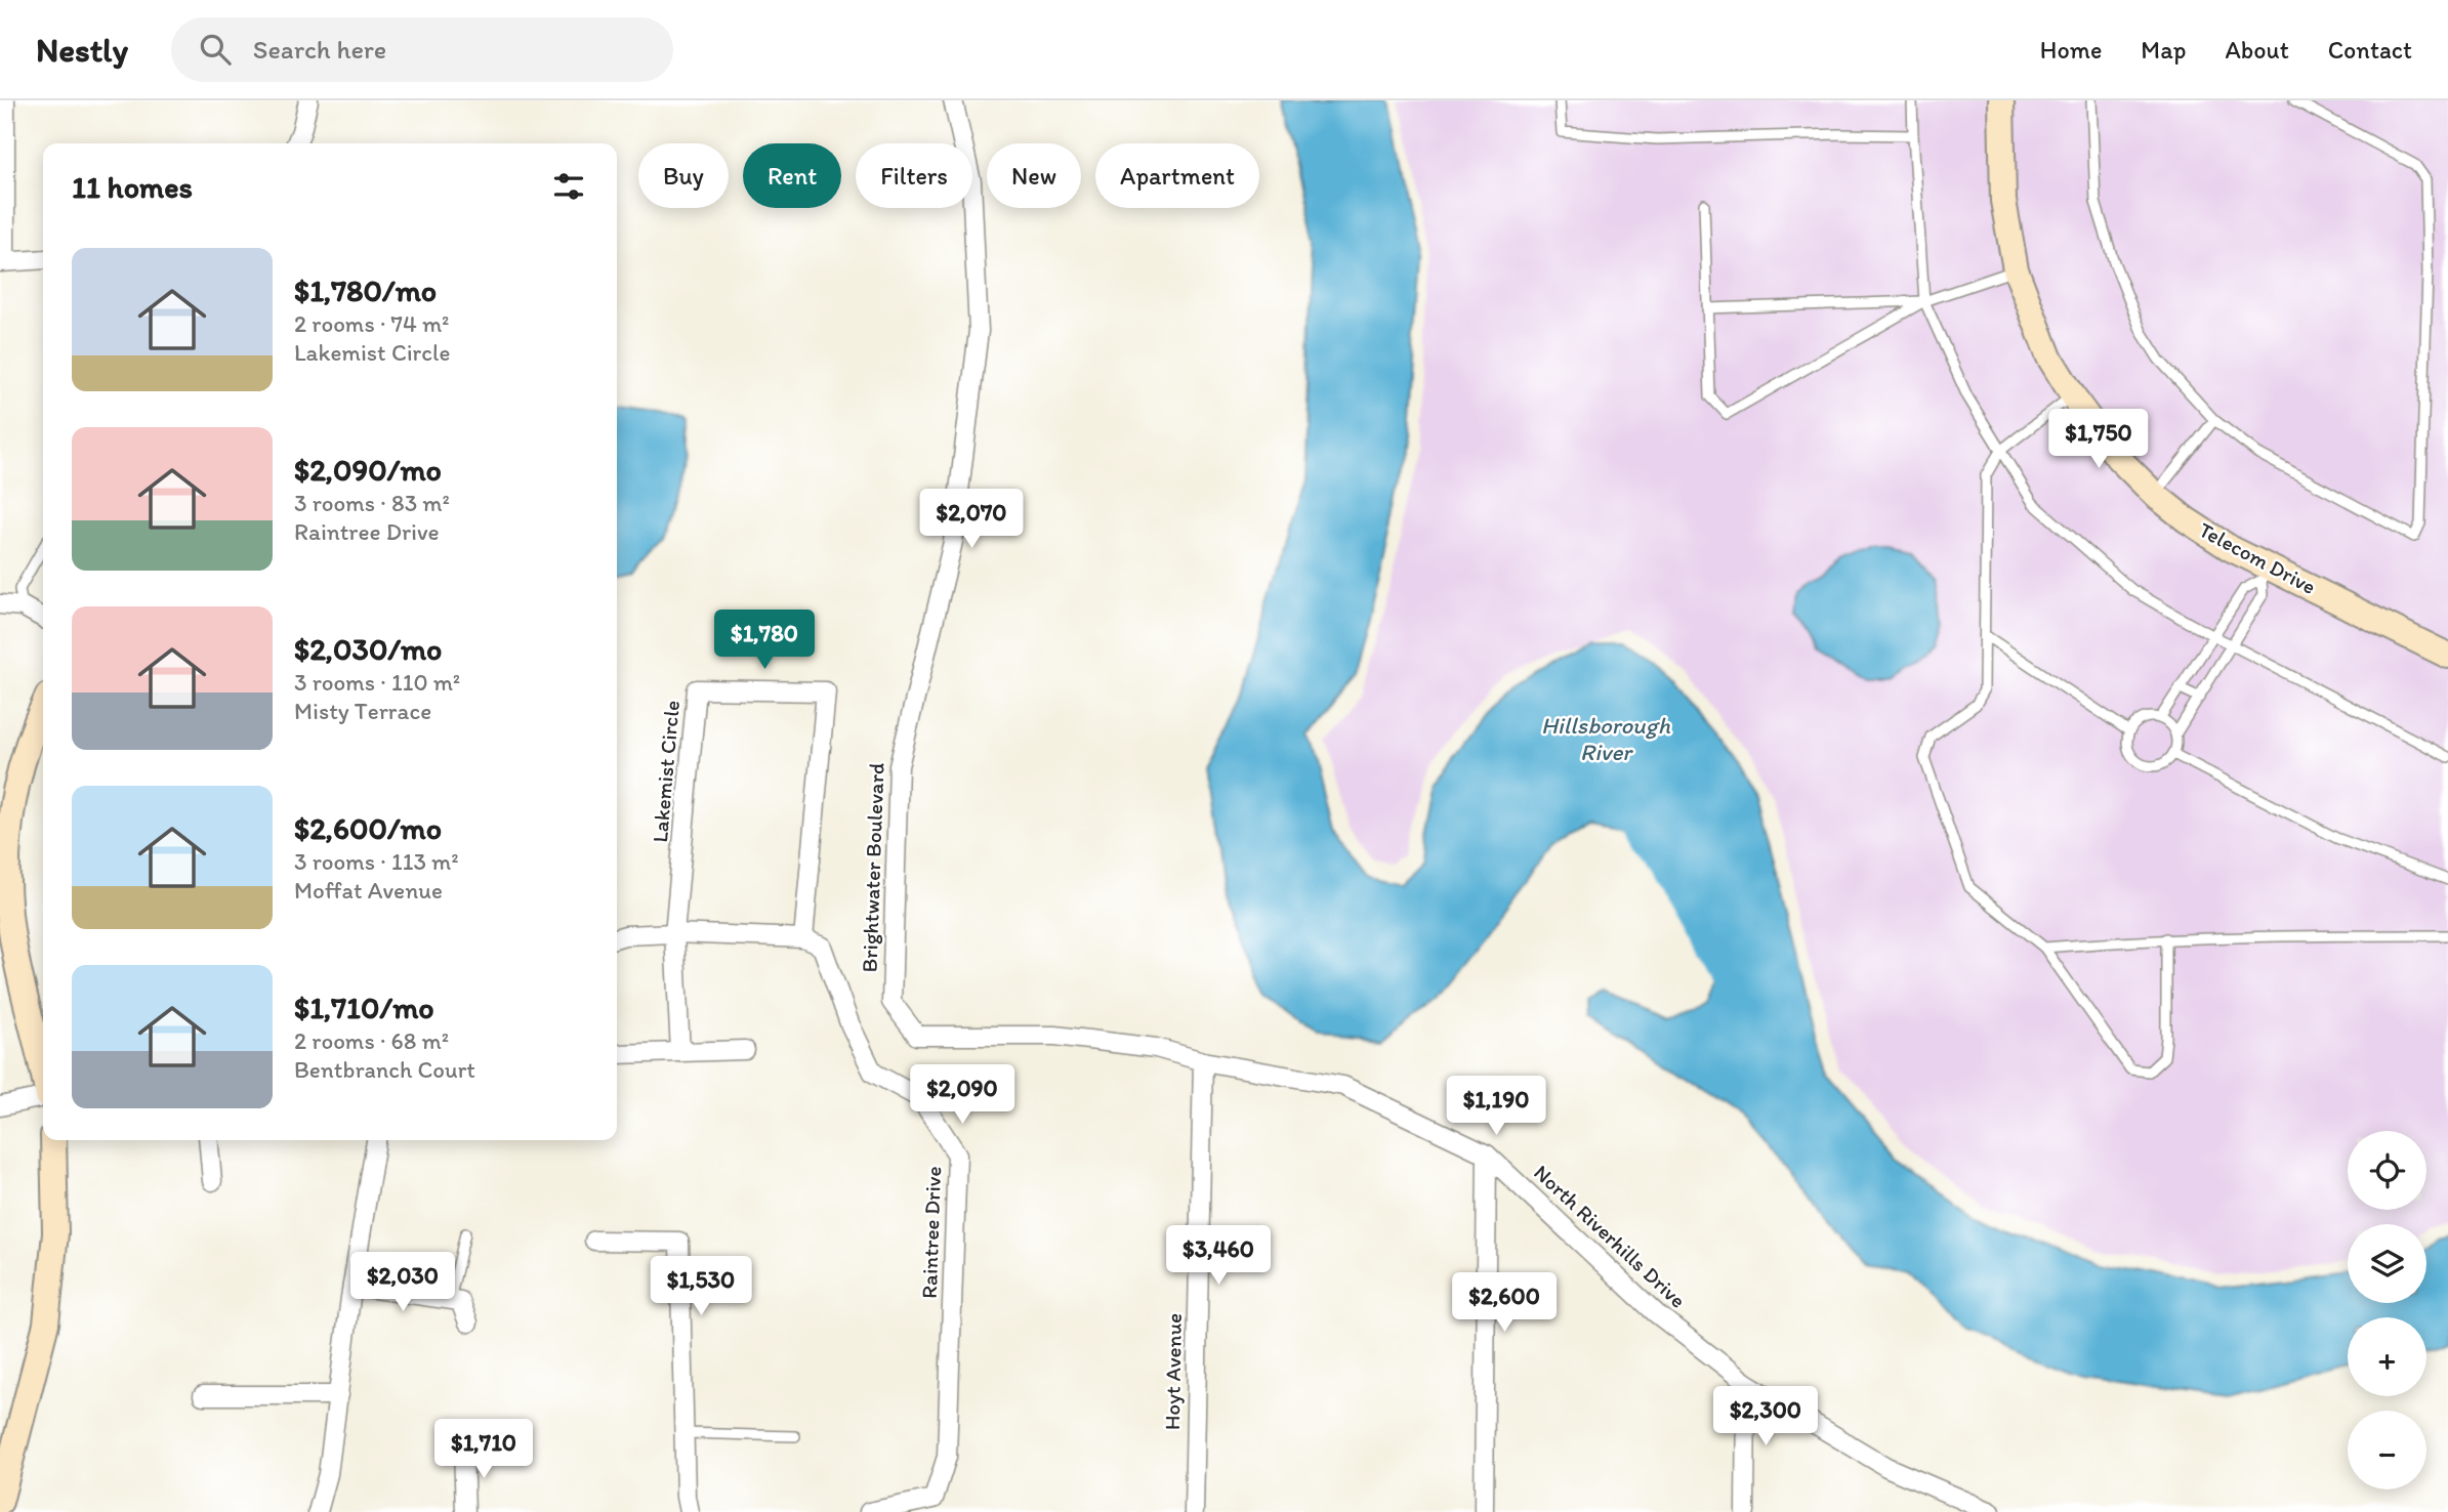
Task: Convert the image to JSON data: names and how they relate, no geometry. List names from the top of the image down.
{
  "streets": {
    "street": [
      "Telecom Drive",
      "Lakemist Circle",
      "Brightwater Boulevard",
      "Raintree Drive",
      "North Riverhills Drive",
      "Hoyt Avenue"
    ]
  },
  "crossings": [
    ["Lakemist Circle", "Raintree Drive"],
    ["Brightwater Boulevard", "North Riverhills Drive"],
    ["North Riverhills Drive", "Hoyt Avenue"]
  ],
  "water": ["Hillsborough River"],
  "page": {
    "header": "Nestly",
    "search": "Search here",
    "nav": [
      "Home",
      "Map",
      "About",
      "Contact"
    ],
    "chip": [
      "Buy",
      "Rent",
      "Filters",
      "New",
      "Apartment"
    ],
    "heading": "11 homes",
    "list": [
      {
        "name": "$1,780/mo",
        "note": "2 rooms · 74 m² · Lakemist Circle"
      },
      {
        "name": "$2,090/mo",
        "note": "3 rooms · 83 m² · Raintree Drive"
      },
      {
        "name": "$2,030/mo",
        "note": "3 rooms · 110 m² · Misty Terrace"
      },
      {
        "name": "$2,600/mo",
        "note": "3 rooms · 113 m² · Moffat Avenue"
      },
      {
        "name": "$1,710/mo",
        "note": "2 rooms · 68 m² · Bentbranch Court"
      }
    ],
    "price": [
      "$1,750",
      "$2,070",
      "$1,780",
      "$2,090",
      "$1,190",
      "$3,460",
      "$2,030",
      "$1,530",
      "$2,600",
      "$2,300",
      "$1,710"
    ],
    "map_buttons": ["+", "−"]
  }
}
